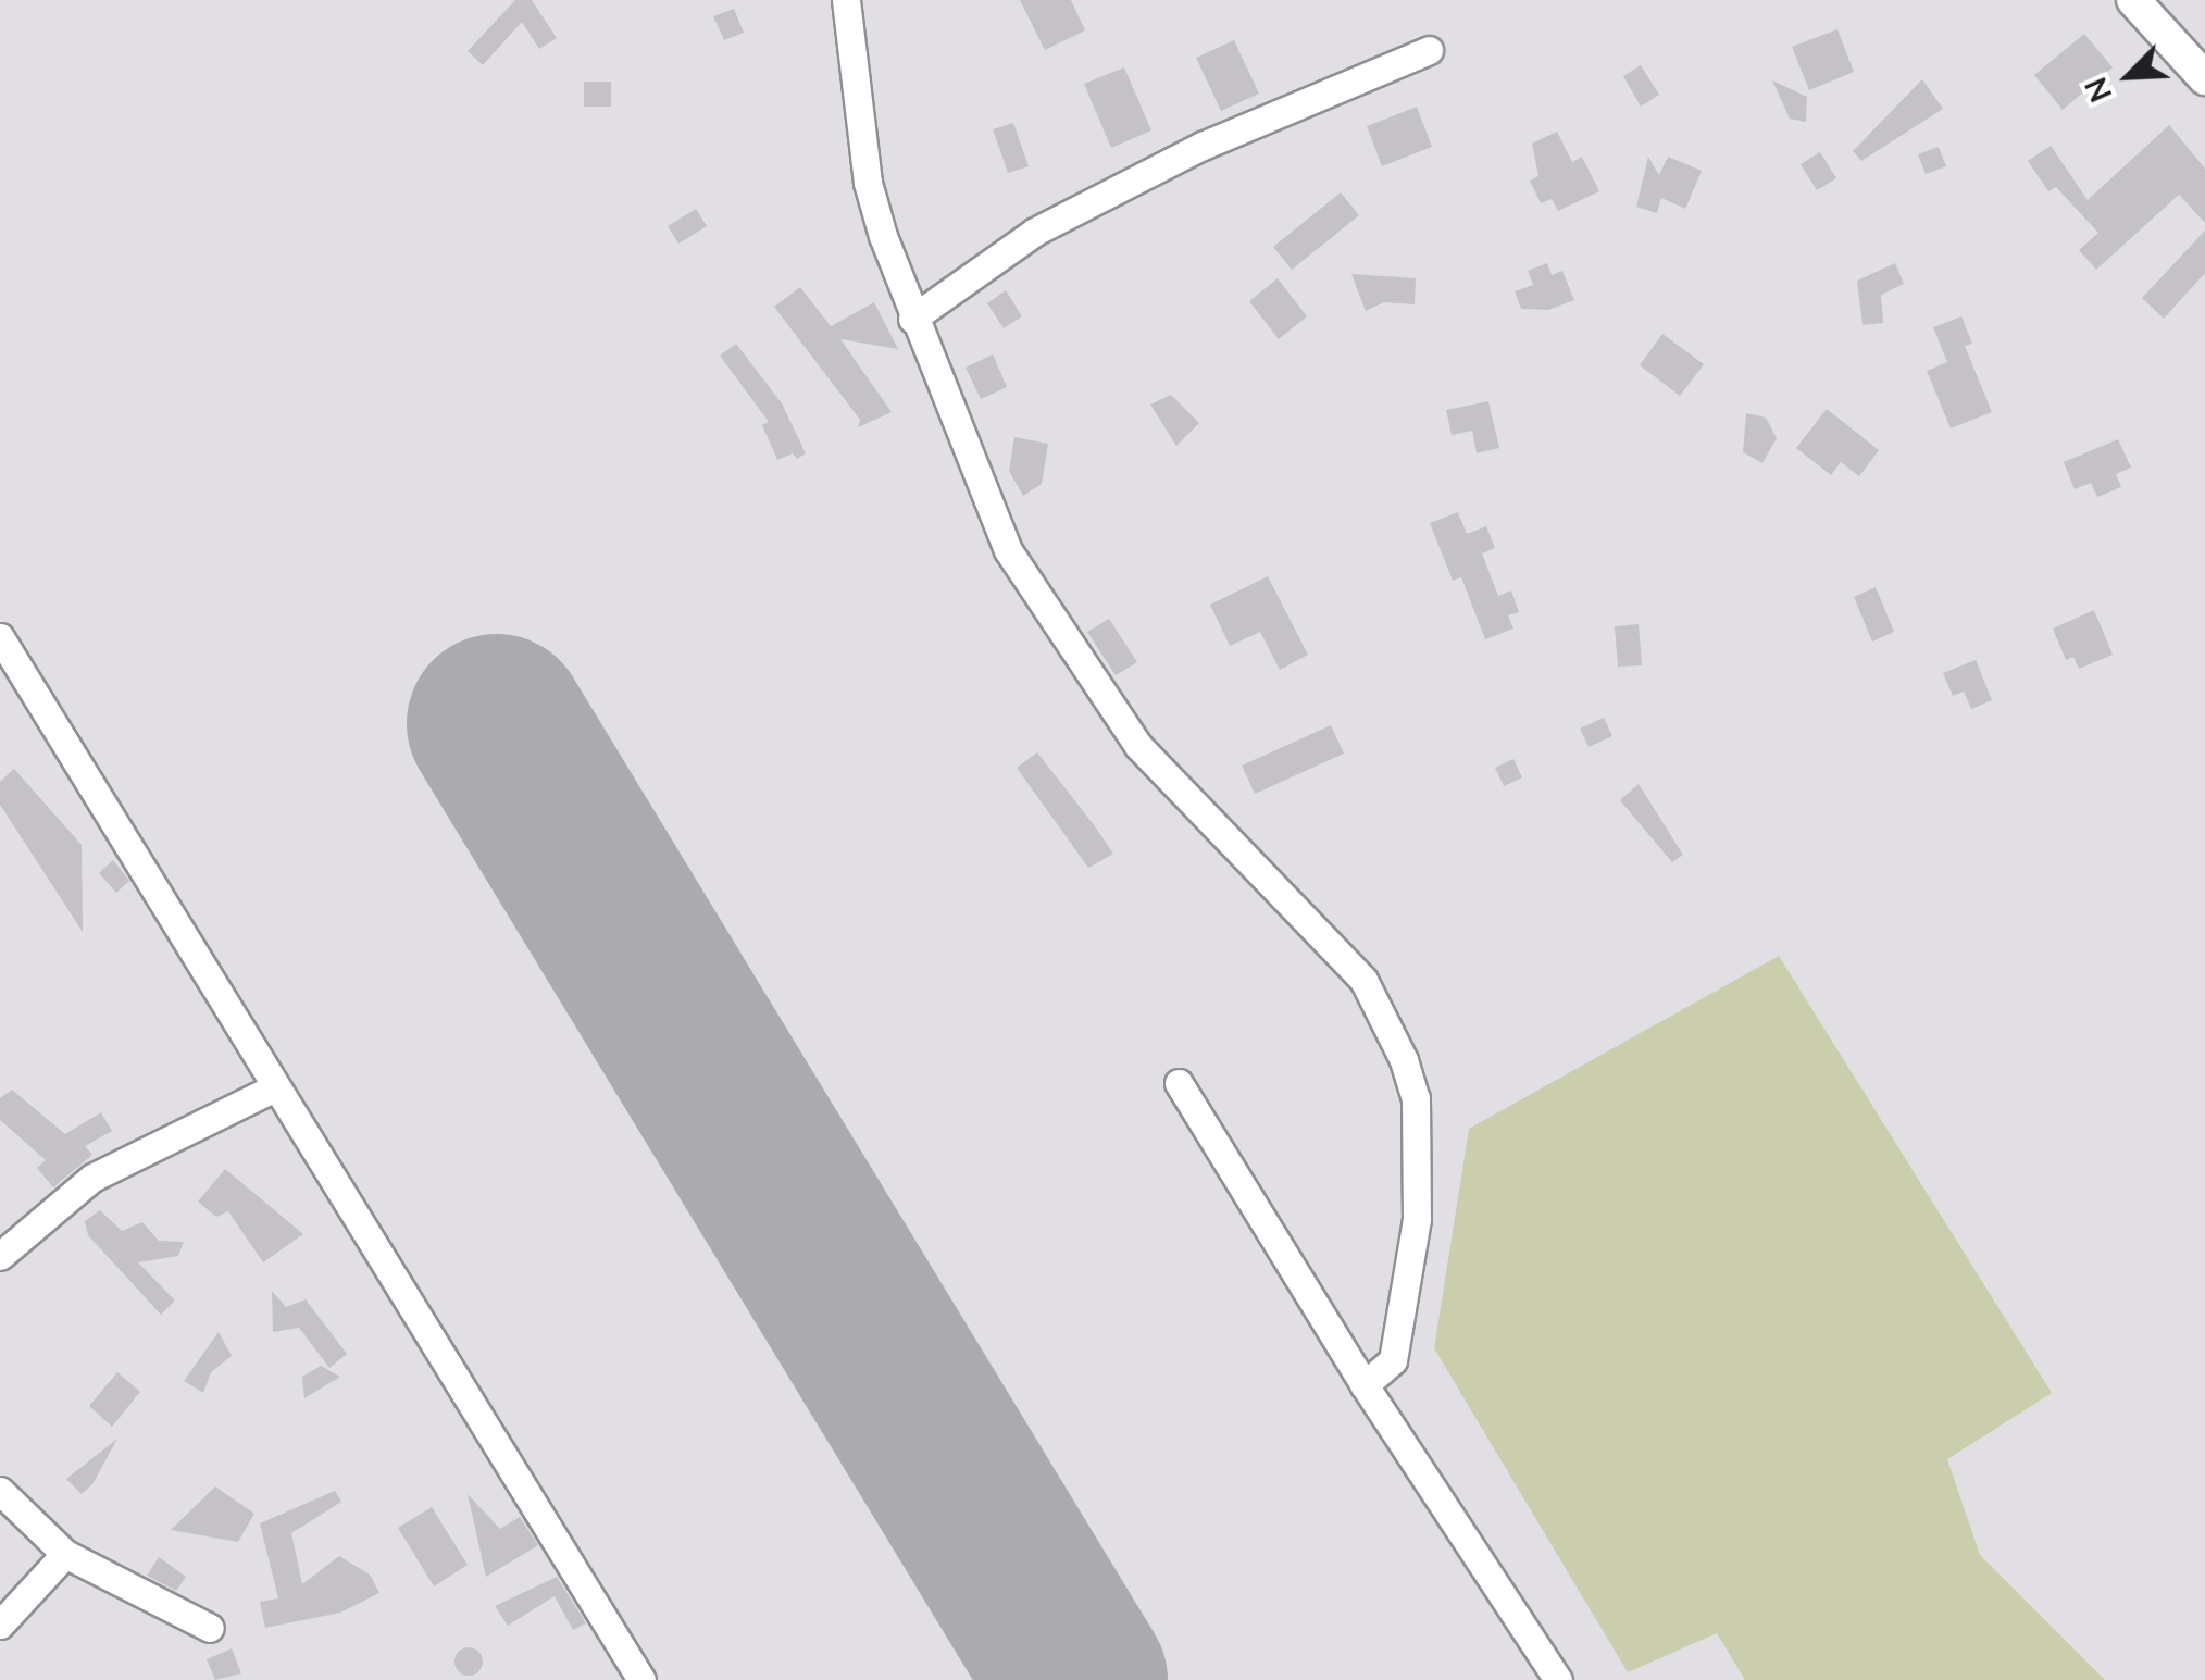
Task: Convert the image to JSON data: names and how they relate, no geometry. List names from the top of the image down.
{
  "north": "bottom left"
}
